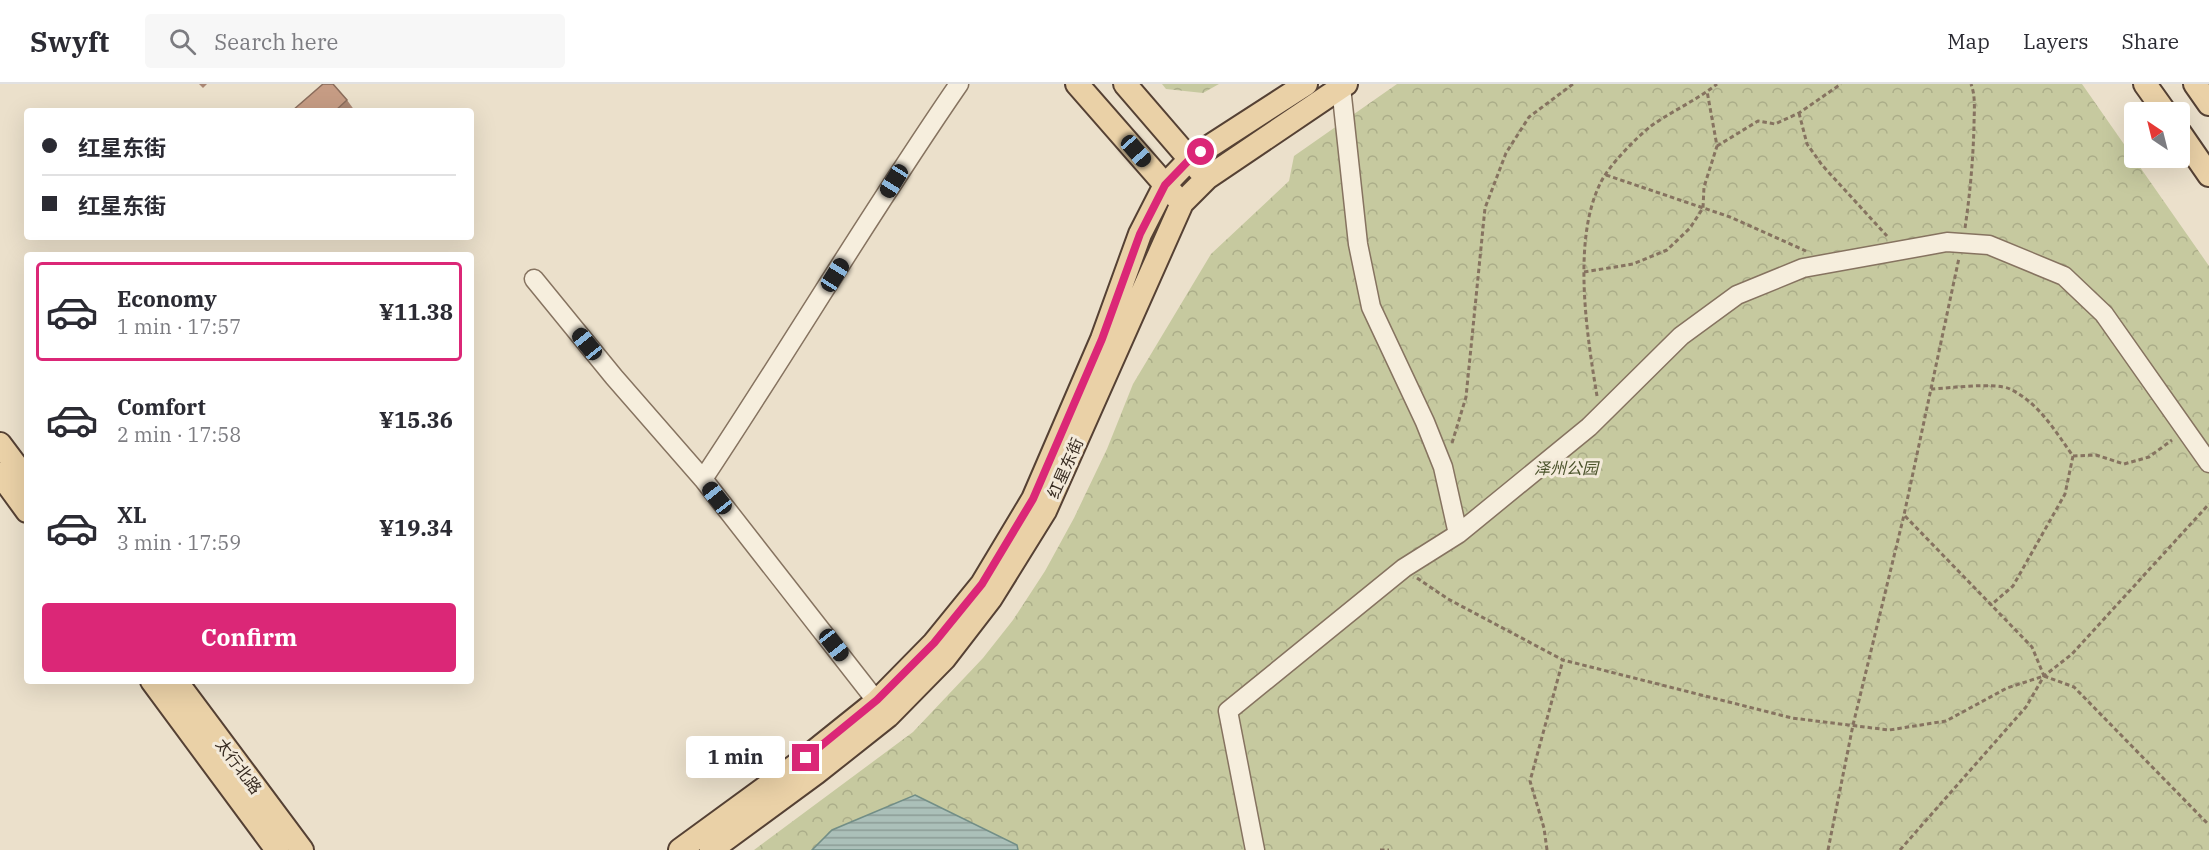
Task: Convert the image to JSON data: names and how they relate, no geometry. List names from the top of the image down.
{
  "streets": {
    "main road": ["红星东街", "太行北路"]
  },
  "parks": ["泽州公园"],
  "north": "top left",
  "page": {
    "header": "Swyft",
    "search": "Search here",
    "nav": ["Map", "Layers", "Share"],
    "banner": ["红星东街", "红星东街"],
    "list": [
      {
        "name": "Economy",
        "note": "1 min · 17:57",
        "value": "¥11.38"
      },
      {
        "name": "Comfort",
        "note": "2 min · 17:58",
        "value": "¥15.36"
      },
      {
        "name": "XL",
        "note": "3 min · 17:59",
        "value": "¥19.34"
      }
    ],
    "buttons": "Confirm",
    "bubble": "1 min"
  }
}
